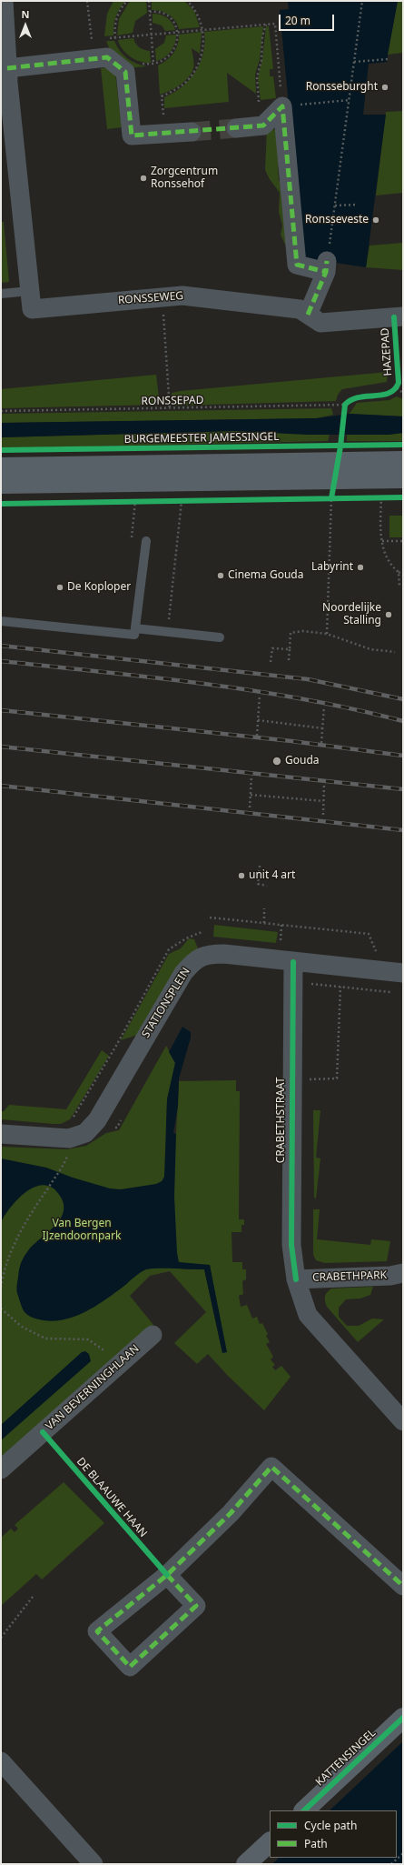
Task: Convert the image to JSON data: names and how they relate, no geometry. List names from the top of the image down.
{
  "streets": {
    "main road": ["KATTENSINGEL"],
    "street": [
      "RONSSEWEG",
      "STATIONSPLEIN",
      "CRABETHSTRAAT",
      "CRABETHPARK",
      "VAN BEVERNINGHLAAN"
    ],
    "path": ["RONSSEPAD"],
    "cycle path": ["HAZEPAD", "BURGEMEESTER JAMESSINGEL", "DE BLAAUWE HAAN"]
  },
  "crossings": [
    ["STATIONSPLEIN", "CRABETHSTRAAT"],
    ["CRABETHSTRAAT", "CRABETHPARK"]
  ],
  "parks": ["Van Bergen IJzendoornpark"],
  "places": [
    "Ronsseburght",
    "Zorgcentrum Ronssehof",
    "Ronsseveste",
    "Labyrint",
    "Cinema Gouda",
    "De Koploper",
    "Noordelijke Stalling",
    "Gouda",
    "unit 4 art"
  ],
  "legend": ["Cycle path", "Path"],
  "scale_bar": "20 m",
  "north": "top"
}
